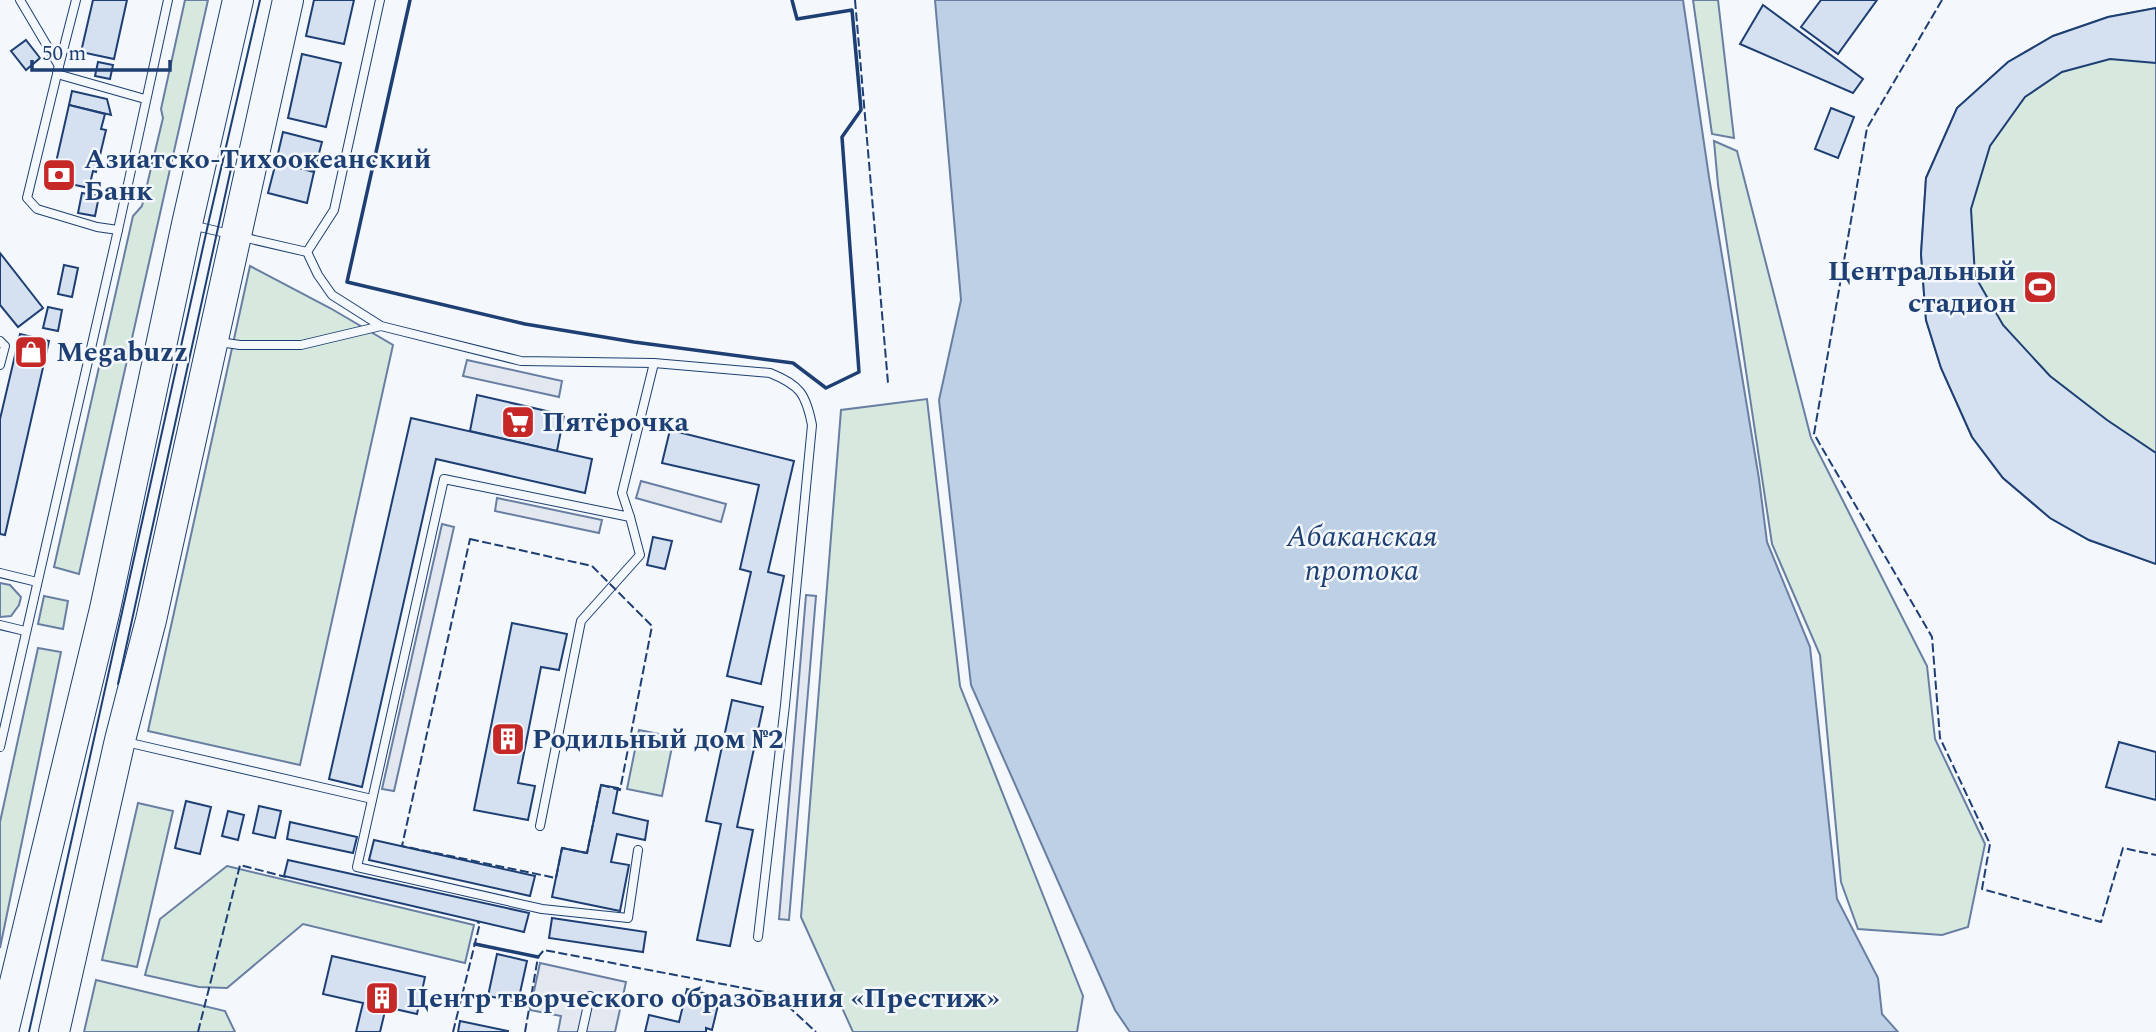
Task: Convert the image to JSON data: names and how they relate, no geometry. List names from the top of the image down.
{
  "water": ["Абаканская протока"],
  "places": {
    "bank": ["Азиатско-Тихоокеанский Банк"],
    "sports": ["Центральный стадион"],
    "shop": ["Megabuzz"],
    "supermarket": ["Пятёрочка"],
    "building": ["Родильный дом №2", "Центр творческого образования «Престиж»"]
  },
  "scale_bar": "50 m"
}
